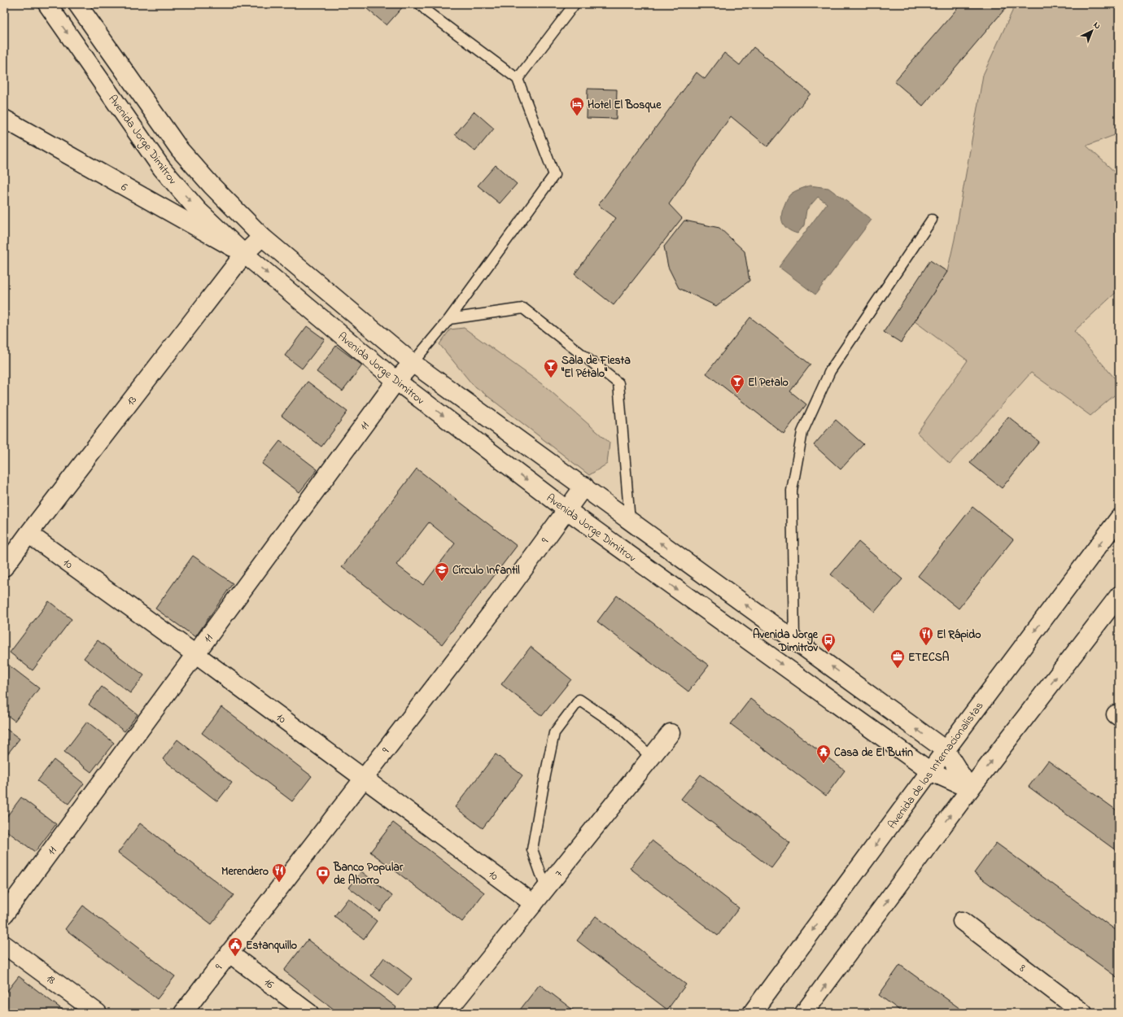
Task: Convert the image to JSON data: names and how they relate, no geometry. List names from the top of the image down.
{
  "streets": {
    "main road": [
      "Avenida Jorge Dimitrov",
      "6",
      "13",
      "11",
      "9",
      "10",
      "Avenida de los Internacionalistas",
      "7",
      "8",
      "18",
      "16"
    ]
  },
  "crossings": [
    ["Avenida Jorge Dimitrov", "6"],
    ["Avenida Jorge Dimitrov", "13"],
    ["Avenida Jorge Dimitrov", "11"],
    ["Avenida Jorge Dimitrov", "9"],
    ["Avenida Jorge Dimitrov", "Avenida de los Internacionalistas"],
    ["6", "13"],
    ["13", "10"],
    ["11", "10"],
    ["9", "10"],
    ["9", "16"],
    ["10", "7"]
  ],
  "places": {
    "hotel": ["Hotel El Bosque"],
    "bar": ["Sala de Fiesta \"El Pétalo\"", "El Petalo"],
    "school or university": ["Círculo Infantil"],
    "restaurant": ["El Rápido", "Merendero"],
    "bus stop": ["Avenida Jorge Dimitrov"],
    "office": ["ETECSA"],
    "temple": ["Casa de El Butin"],
    "bank": ["Banco Popular de Ahorro"],
    "public building": ["Estanquillo"]
  },
  "north": "top right"
}
